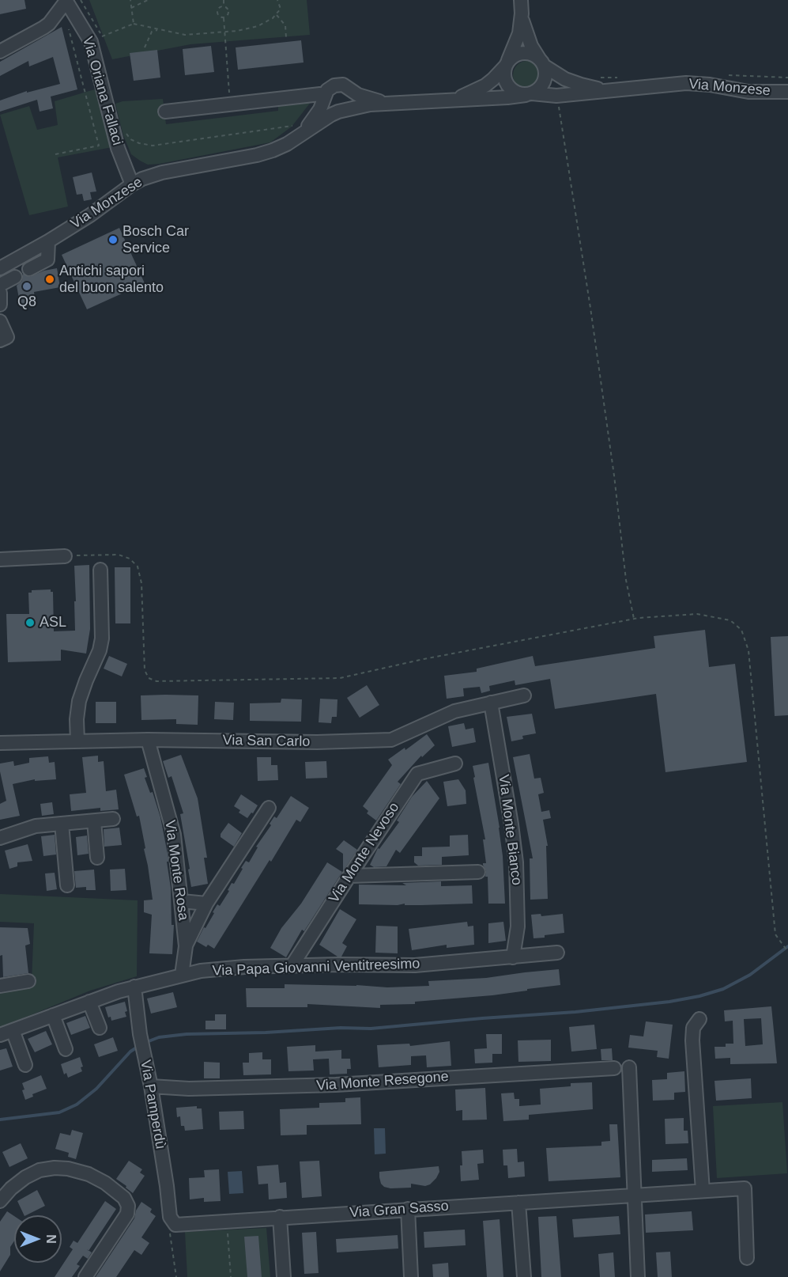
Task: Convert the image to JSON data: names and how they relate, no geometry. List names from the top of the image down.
{
  "streets": {
    "street": [
      "Via Monzese",
      "Via Oriana Fallaci",
      "Via San Carlo",
      "Via Monte Bianco",
      "Via Monte Nevoso",
      "Via Monte Rosa",
      "Via Papa Giovanni Ventitreesimo",
      "Via Monte Resegone",
      "Via Pamperdù",
      "Via Gran Sasso"
    ]
  },
  "crossings": [
    ["Via Monzese", "Via Oriana Fallaci"],
    ["Via San Carlo", "Via Monte Bianco"],
    ["Via San Carlo", "Via Monte Rosa"],
    ["Via Monte Bianco", "Via Papa Giovanni Ventitreesimo"],
    ["Via Monte Nevoso", "Via Papa Giovanni Ventitreesimo"],
    ["Via Monte Rosa", "Via Papa Giovanni Ventitreesimo"],
    ["Via Papa Giovanni Ventitreesimo", "Via Pamperdù"],
    ["Via Monte Resegone", "Via Pamperdù"],
    ["Via Pamperdù", "Via Gran Sasso"]
  ],
  "places": [
    "Bosch Car Service",
    "Antichi sapori del buon salento",
    "Q8",
    "ASL"
  ],
  "north": "right"
}
